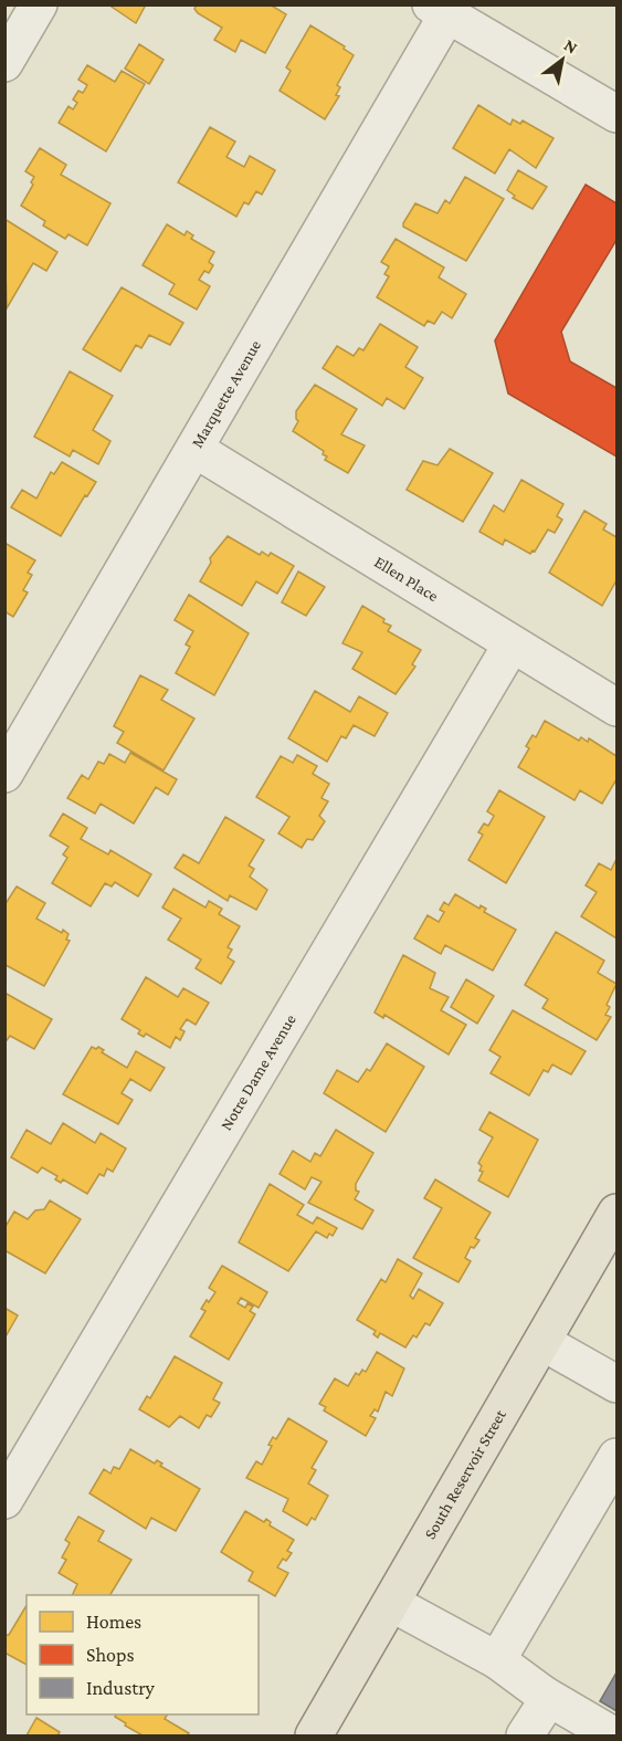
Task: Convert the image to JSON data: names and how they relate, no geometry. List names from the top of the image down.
{
  "streets": {
    "main road": ["South Reservoir Street"],
    "street": ["Marquette Avenue", "Ellen Place", "Notre Dame Avenue"]
  },
  "crossings": [
    ["Marquette Avenue", "Ellen Place"],
    ["Ellen Place", "Notre Dame Avenue"]
  ],
  "legend": ["Homes", "Shops", "Industry"],
  "north": "top right"
}
